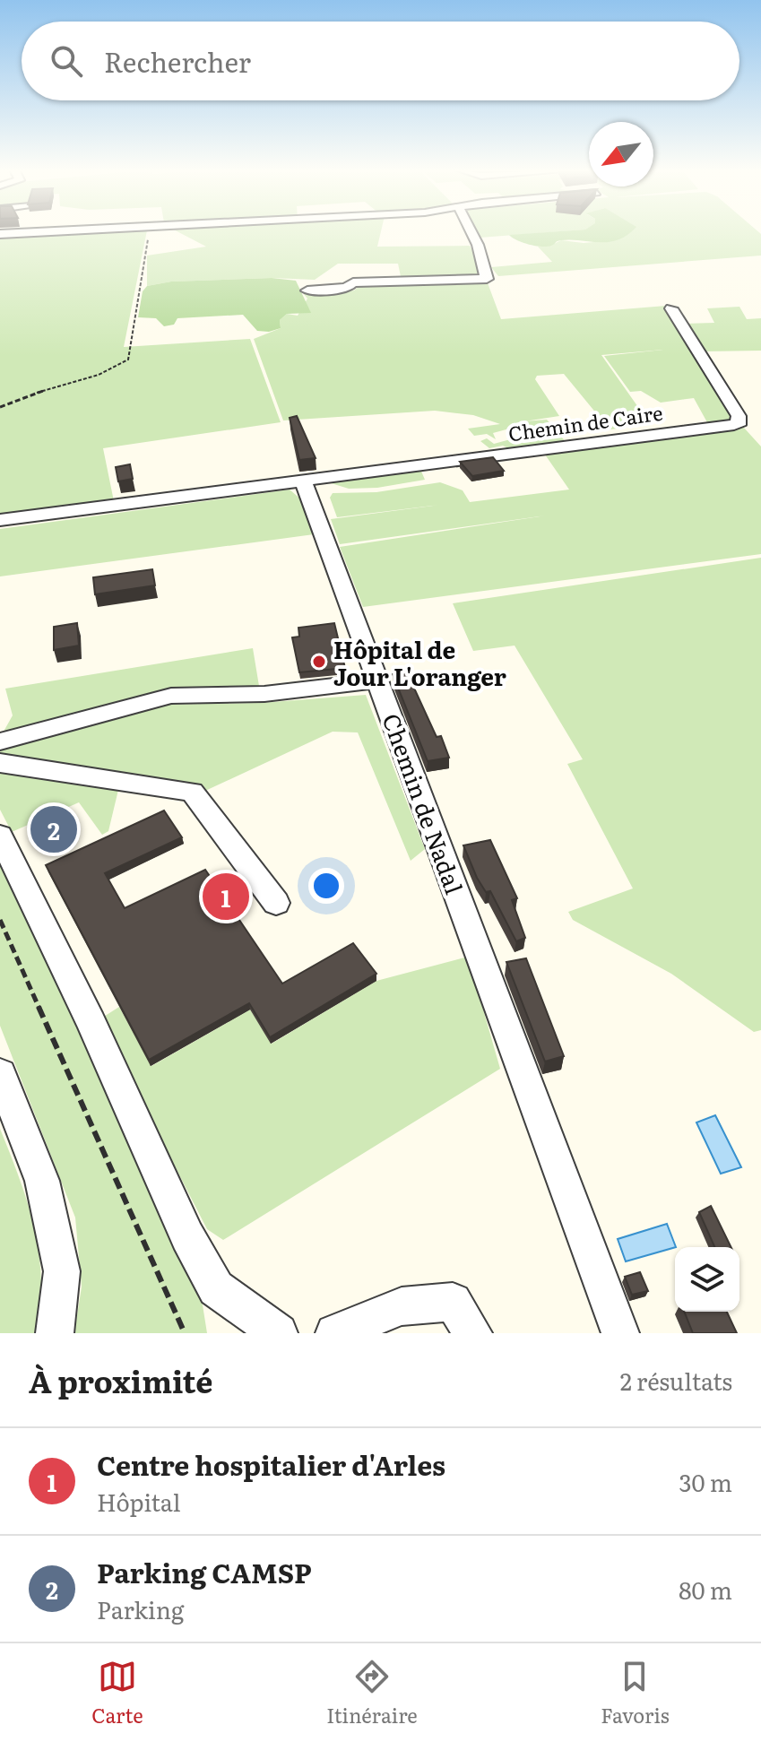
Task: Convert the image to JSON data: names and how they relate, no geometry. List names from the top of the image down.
{
  "streets": {
    "street": ["Chemin de Caire", "Chemin de Nadal"]
  },
  "crossings": [
    ["Chemin de Caire", "Chemin de Nadal"]
  ],
  "places": ["Hôpital de Jour L'oranger"],
  "north": "bottom left",
  "page": {
    "search": "Rechercher",
    "pins": ["2", "1"],
    "heading": ["À proximité", "2 résultats"],
    "list": [
      {
        "mark": "1",
        "name": "Centre hospitalier d'Arles",
        "note": "Hôpital",
        "value": "30 m"
      },
      {
        "mark": "2",
        "name": "Parking CAMSP",
        "note": "Parking",
        "value": "80 m"
      }
    ],
    "nav": ["Carte", "Itinéraire", "Favoris"]
  }
}
